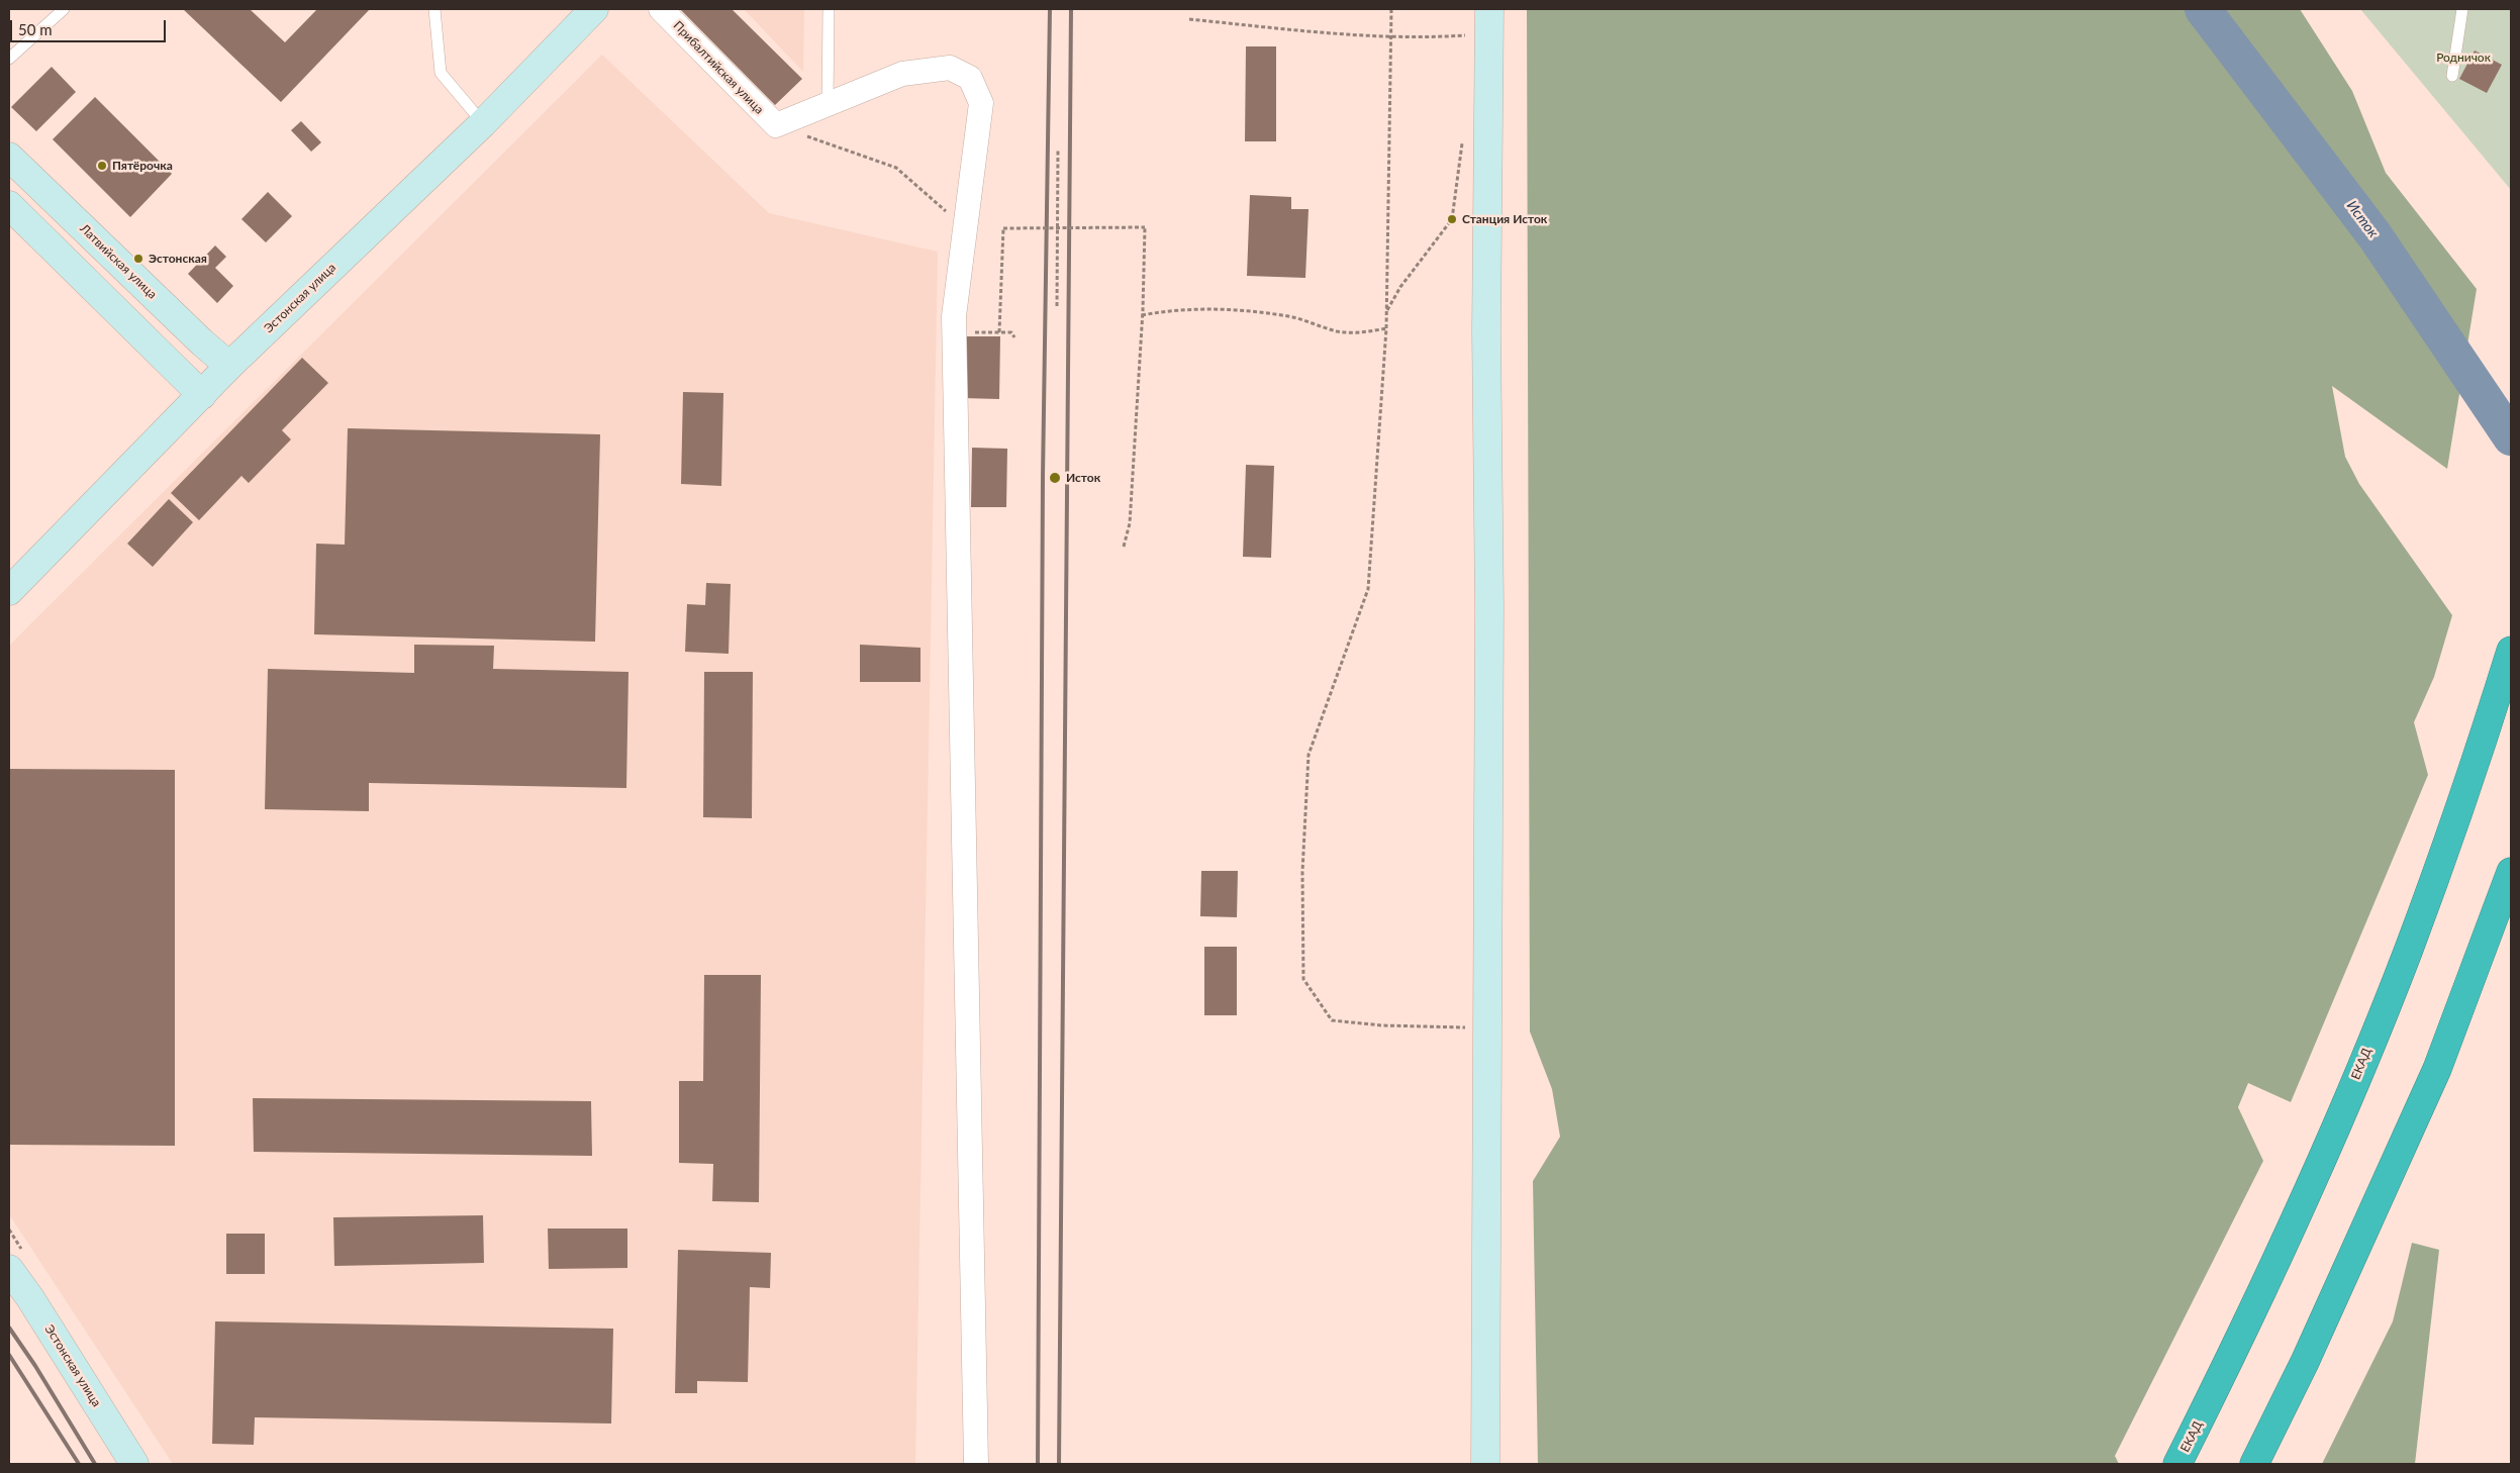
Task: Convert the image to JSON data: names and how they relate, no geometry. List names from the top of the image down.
{
  "streets": {
    "highway": ["ЕКАД"],
    "street": ["Прибалтийская улица", "Латвийская улица", "Эстонская улица"]
  },
  "crossings": [
    ["Латвийская улица", "Эстонская улица"]
  ],
  "water": ["Исток"],
  "parks": ["Родничок"],
  "places": [
    "Пятёрочка",
    "Станция Исток",
    "Эстонская",
    "Исток"
  ],
  "scale_bar": "50 m"
}
